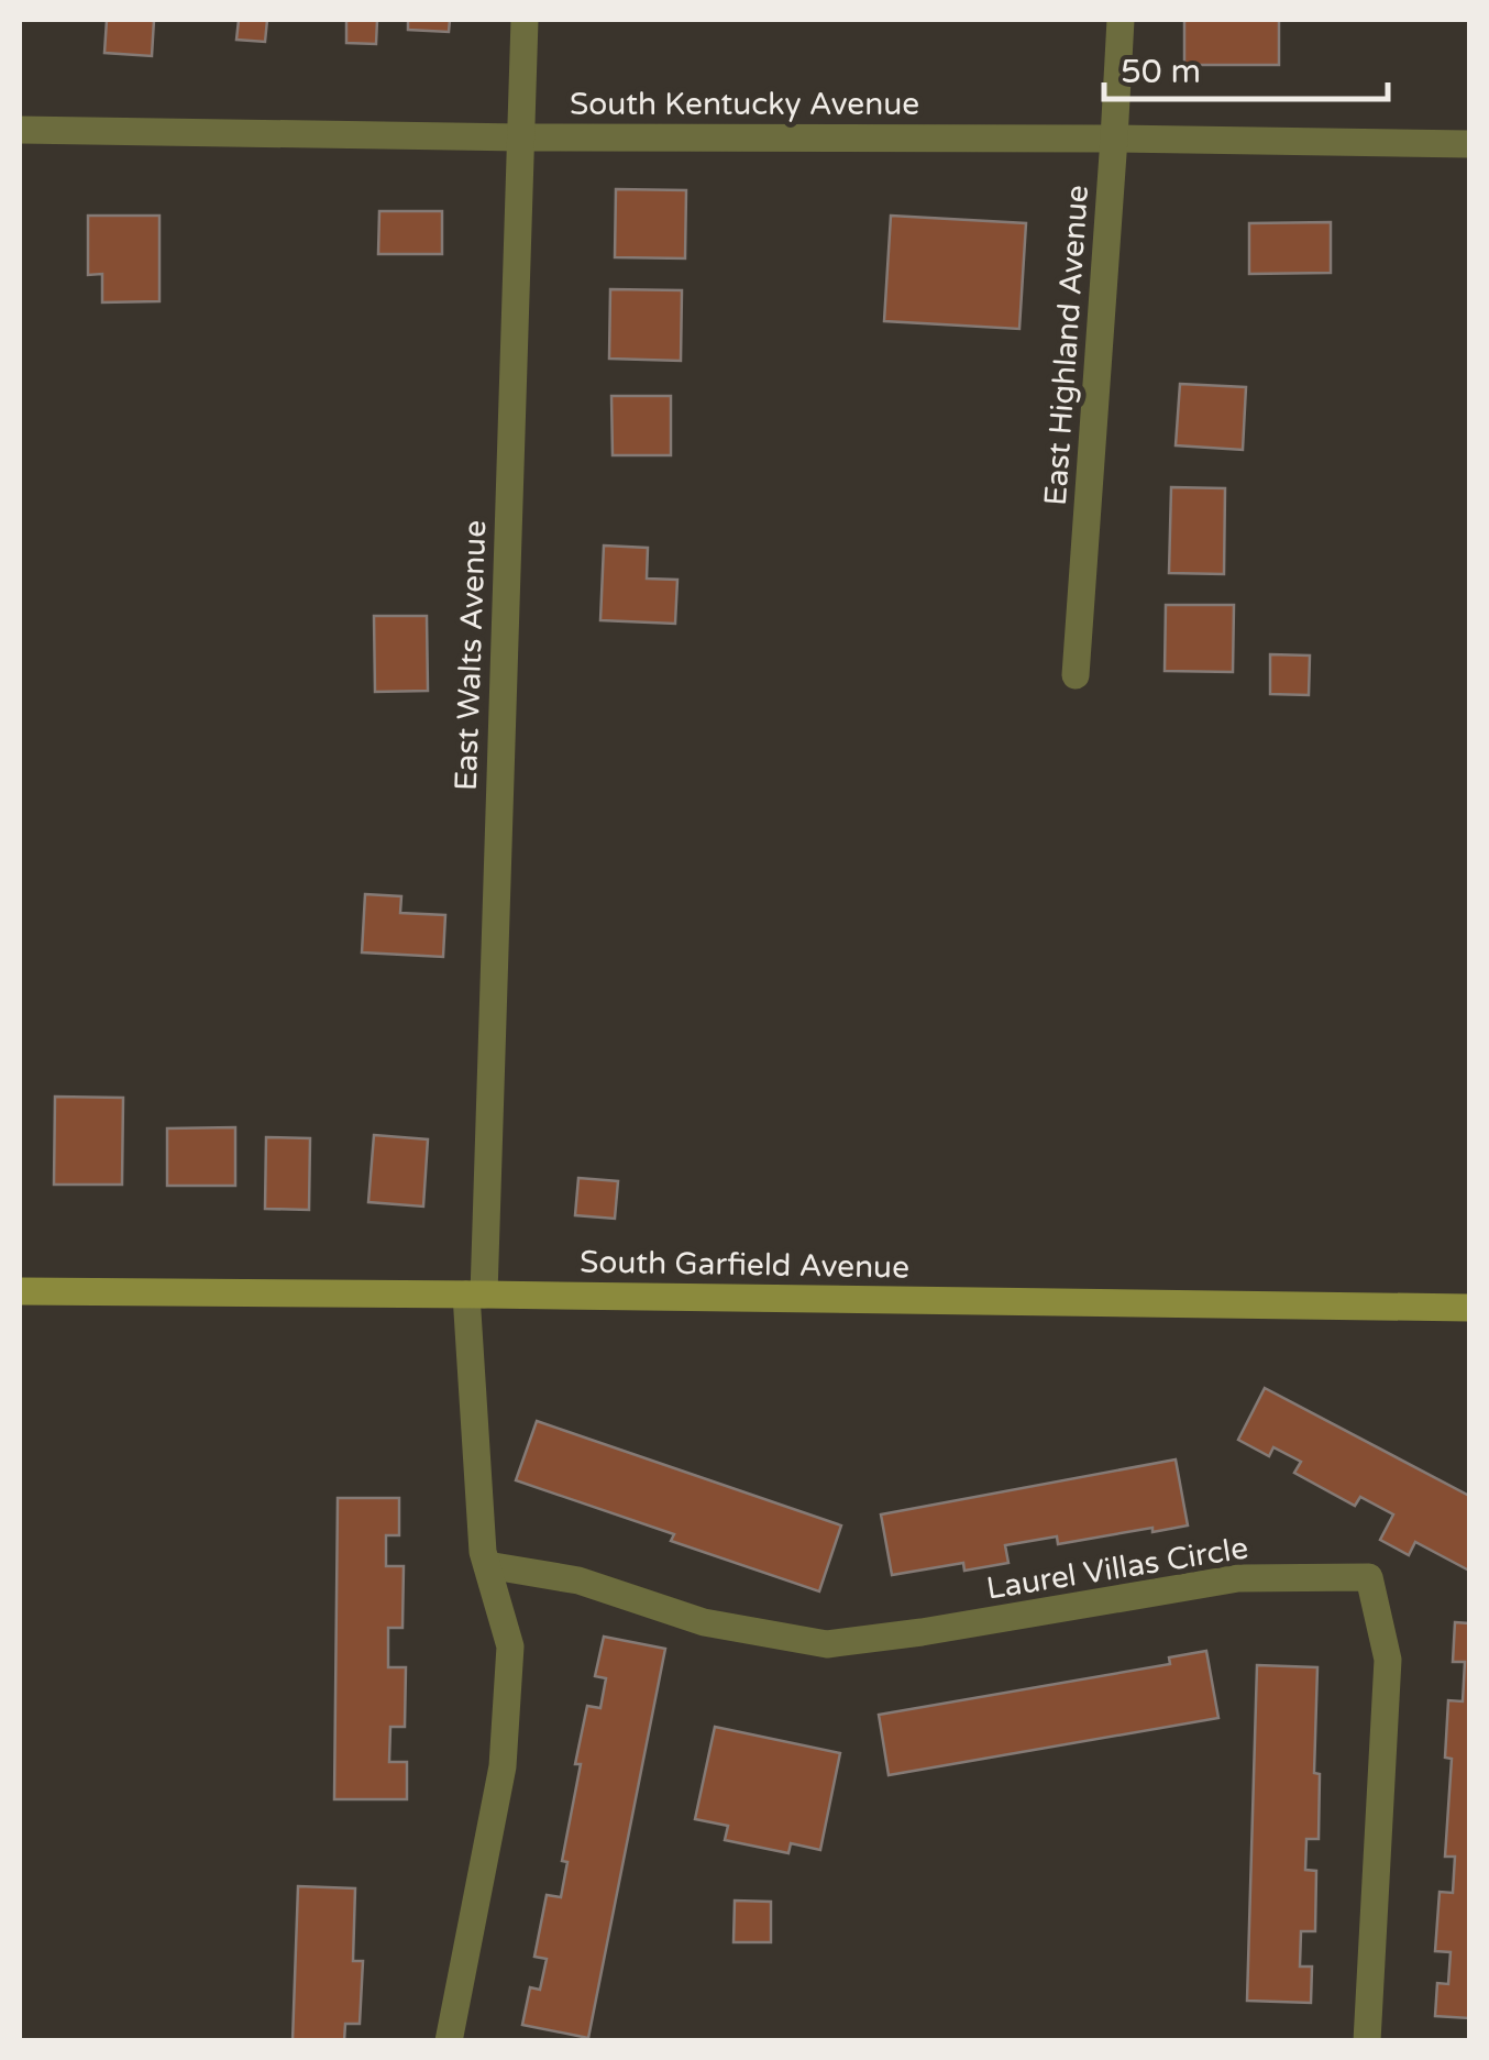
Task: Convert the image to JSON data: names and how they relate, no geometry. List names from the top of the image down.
{
  "streets": {
    "street": [
      "South Kentucky Avenue",
      "East Highland Avenue",
      "East Walts Avenue",
      "South Garfield Avenue",
      "Laurel Villas Circle"
    ]
  },
  "crossings": [
    ["South Kentucky Avenue", "East Highland Avenue"],
    ["South Kentucky Avenue", "East Walts Avenue"],
    ["East Walts Avenue", "South Garfield Avenue"]
  ],
  "scale_bar": "50 m"
}
